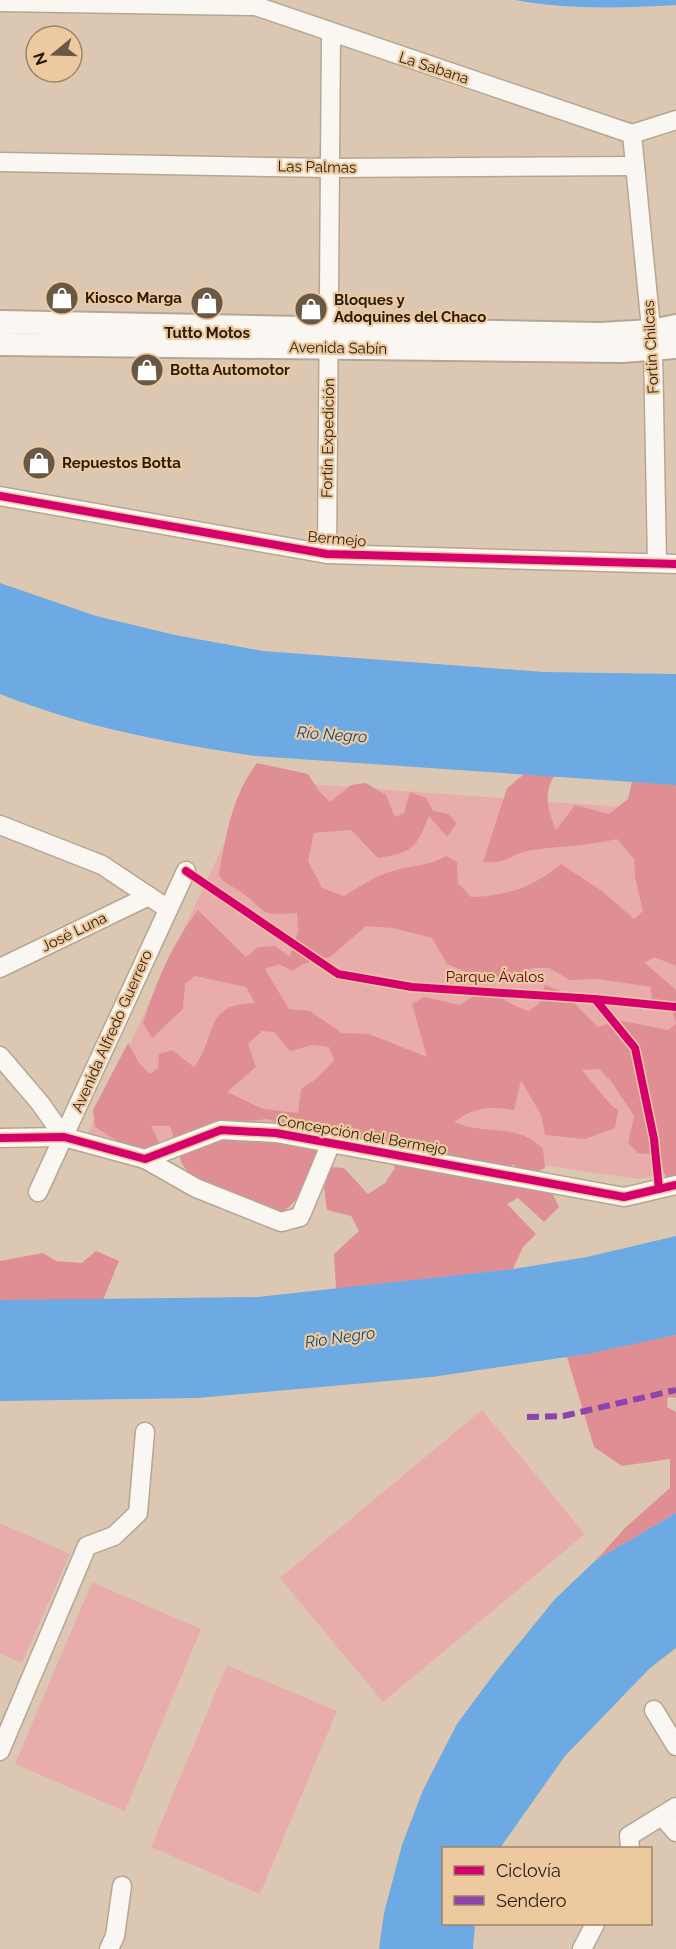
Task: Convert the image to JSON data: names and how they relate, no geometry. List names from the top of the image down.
{
  "streets": {
    "main road": ["Avenida Sabín"],
    "street": [
      "La Sabana",
      "Las Palmas",
      "Fortín Chilcas",
      "Fortín Expedición",
      "Bermejo",
      "José Luna",
      "Avenida Alfredo Guerrero",
      "Concepción del Bermejo"
    ]
  },
  "crossings": [
    ["La Sabana", "Fortín Chilcas"],
    ["La Sabana", "Fortín Expedición"],
    ["Las Palmas", "Fortín Chilcas"],
    ["Las Palmas", "Fortín Expedición"],
    ["Fortín Chilcas", "Avenida Sabín"],
    ["Fortín Chilcas", "Bermejo"],
    ["Avenida Sabín", "Fortín Expedición"],
    ["Fortín Expedición", "Bermejo"],
    ["Avenida Alfredo Guerrero", "Concepción del Bermejo"]
  ],
  "water": ["Río Negro"],
  "parks": ["Parque Ávalos"],
  "places": {
    "shop": [
      "Kiosco Marga",
      "Tutto Motos",
      "Bloques y Adoquines del Chaco",
      "Botta Automotor",
      "Repuestos Botta"
    ]
  },
  "legend": ["Ciclovía", "Sendero"],
  "north": "left"
}
